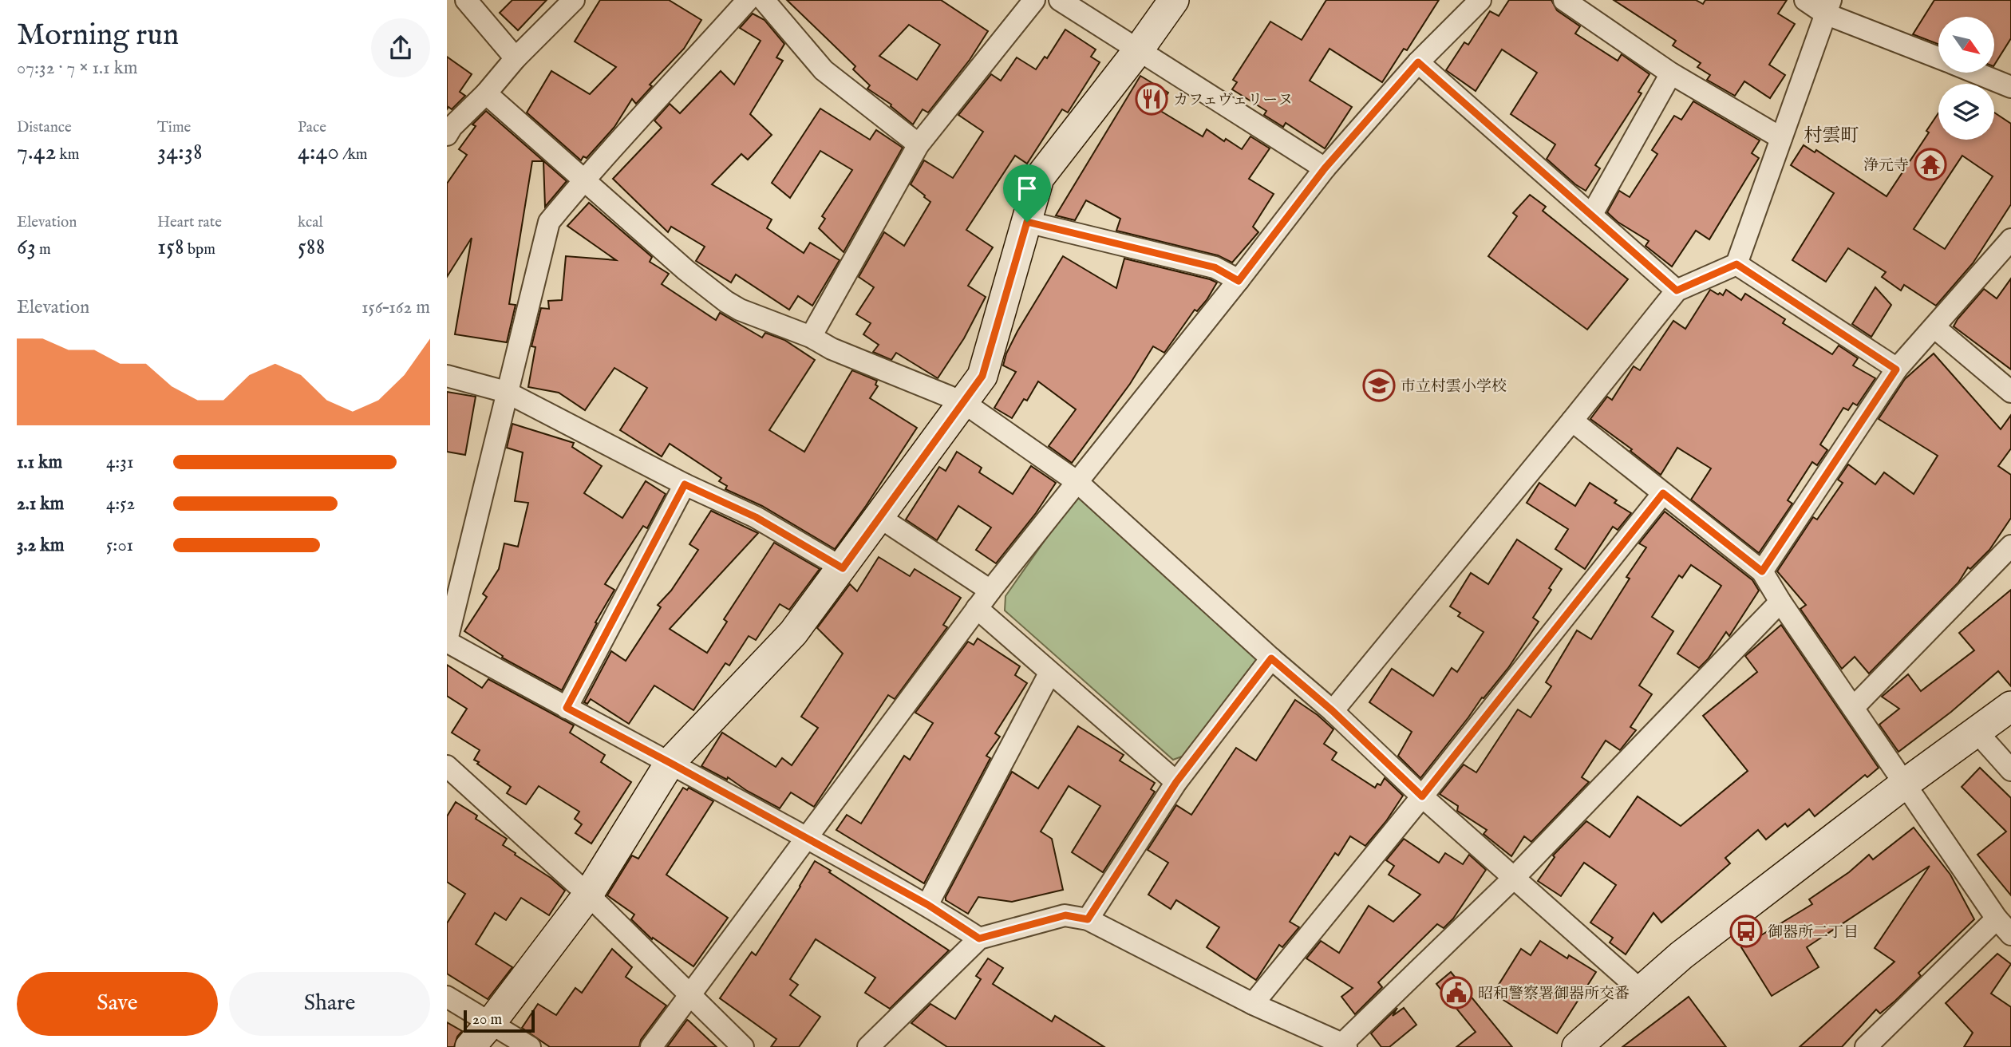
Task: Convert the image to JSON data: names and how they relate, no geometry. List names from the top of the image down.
{
  "districts": ["村雲町"],
  "places": {
    "restaurant": ["カフェヴェリーヌ"],
    "temple": ["浄元寺"],
    "school or university": ["市立村雲小学校"],
    "bus stop": ["御器所二丁目"],
    "public building": ["昭和警察署御器所交番"]
  },
  "scale_bar": "20 m",
  "north": "bottom right",
  "page": {
    "heading": ["Morning run", "07:32 · 7 × 1.1 km"],
    "stats": [
      ["Distance", "7.42 km"],
      ["Time", "34:38"],
      ["Pace", "4:40 /km"],
      ["Elevation", "63 m"],
      ["Heart rate", "158 bpm"],
      ["kcal", "588"]
    ],
    "chart": ["Elevation", "156–162 m"],
    "list": [
      {
        "name": "1.1 km",
        "note": "4:31"
      },
      {
        "name": "2.1 km",
        "note": "4:52"
      },
      {
        "name": "3.2 km",
        "note": "5:01"
      }
    ],
    "buttons": ["Save", "Share"],
    "scale": "20 m"
  }
}
